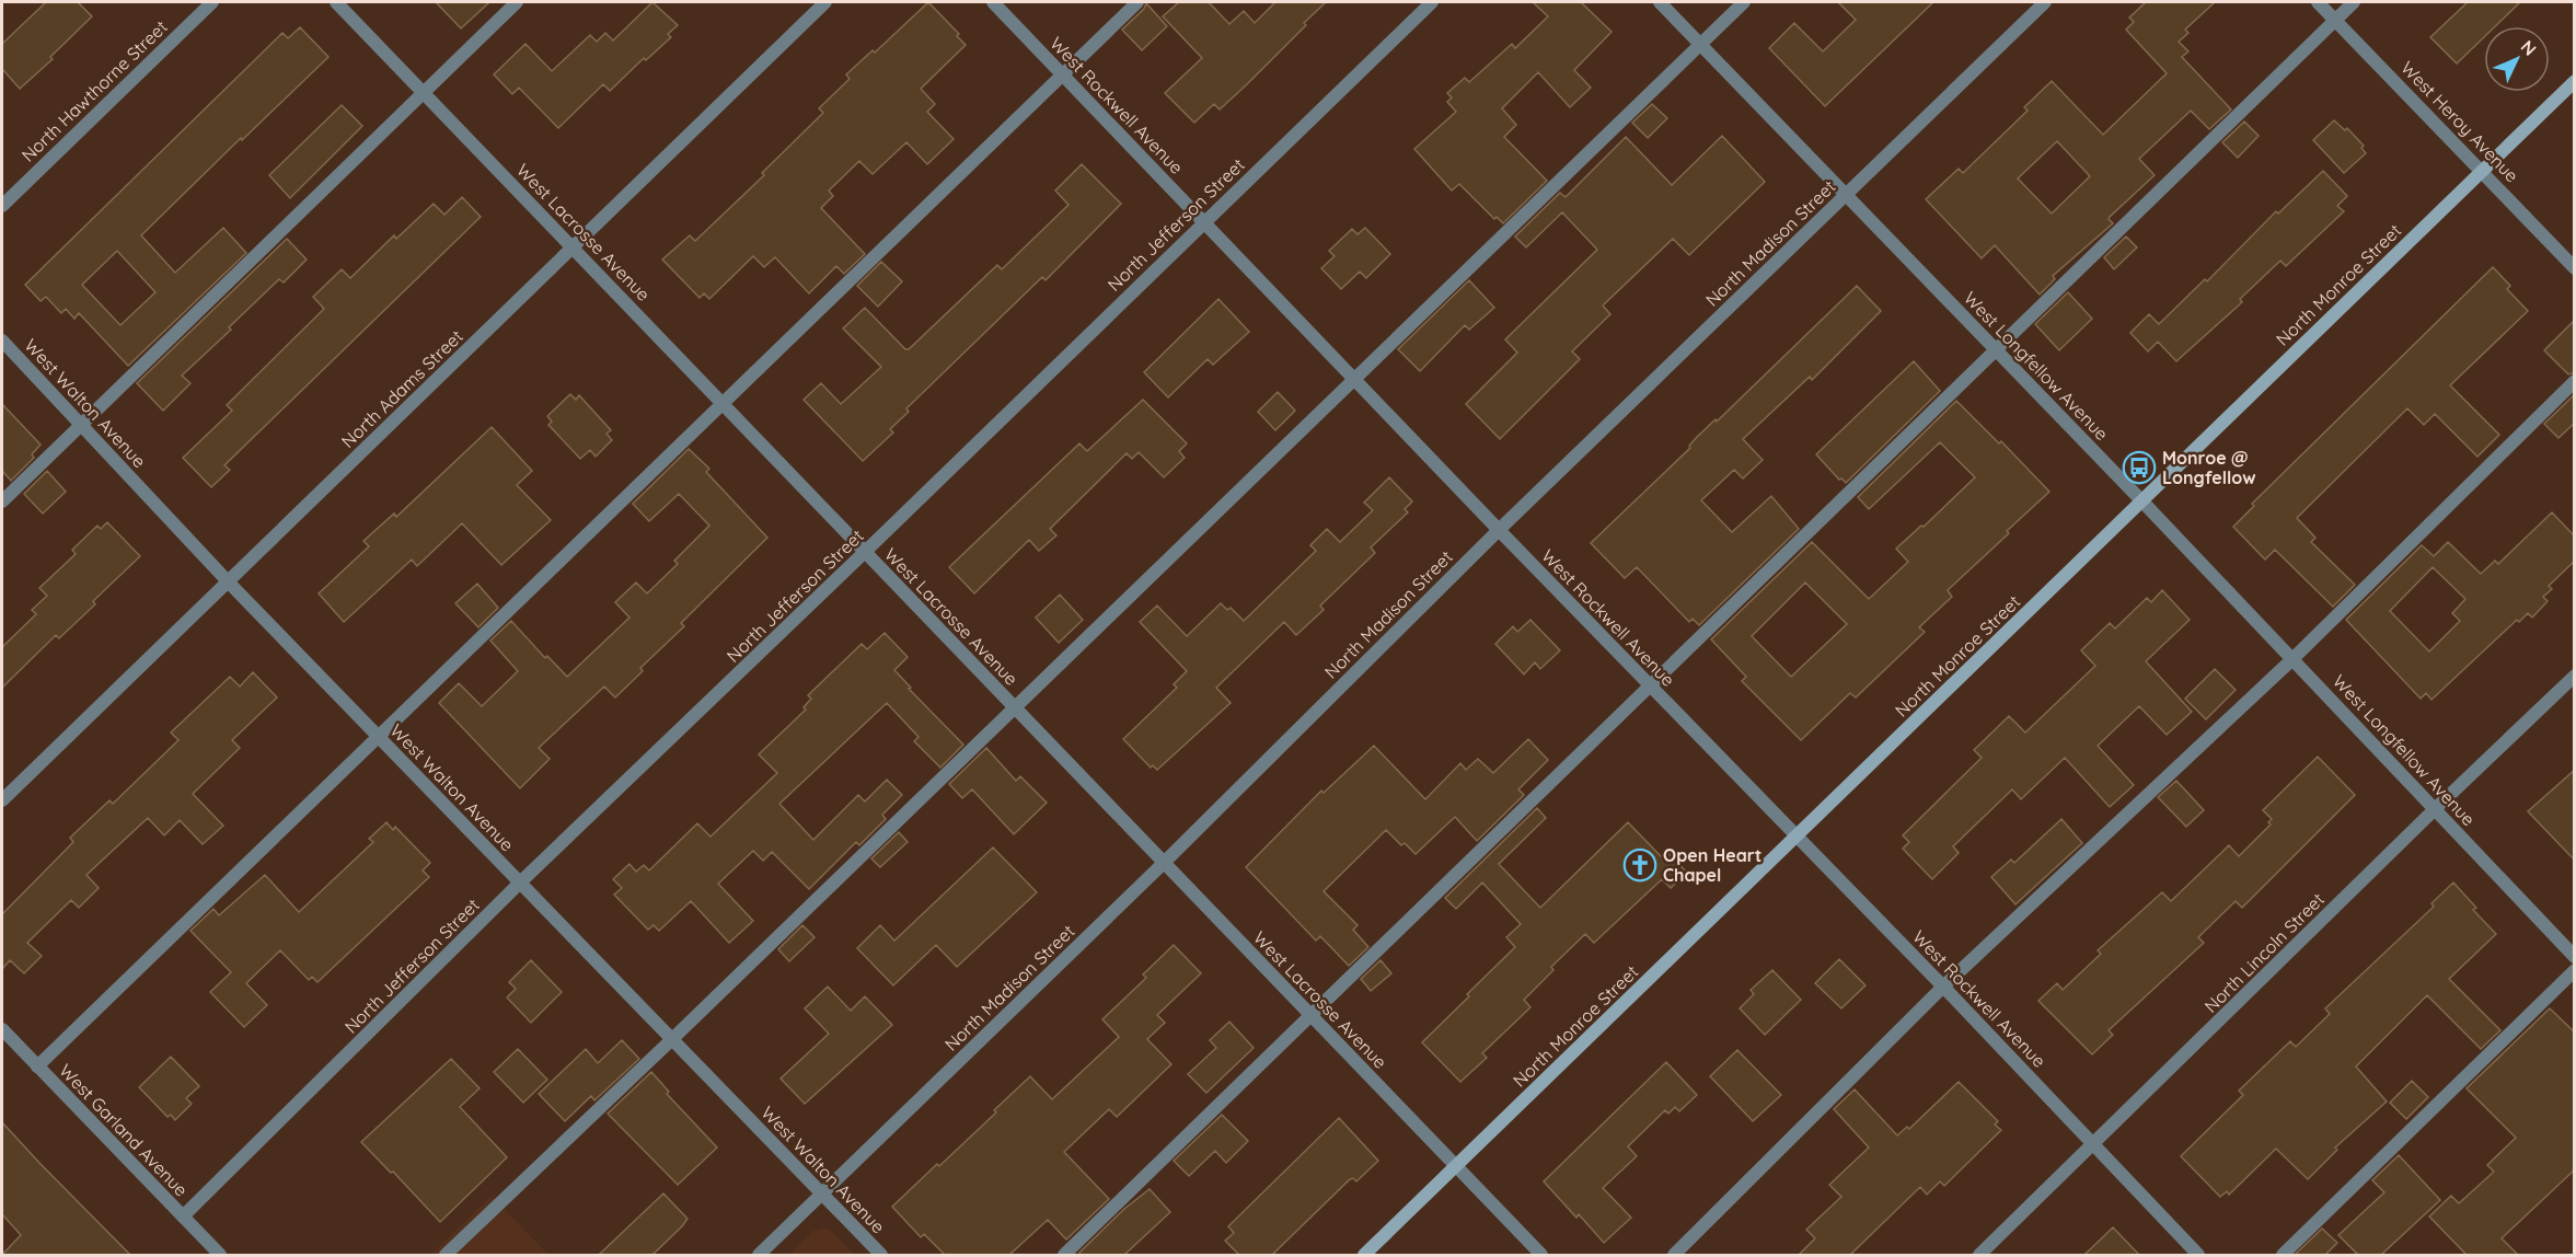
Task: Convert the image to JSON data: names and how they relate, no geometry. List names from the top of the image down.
{
  "streets": {
    "main road": ["North Monroe Street"],
    "street": [
      "North Hawthorne Street",
      "West Rockwell Avenue",
      "West Heroy Avenue",
      "North Jefferson Street",
      "West Lacrosse Avenue",
      "North Madison Street",
      "West Longfellow Avenue",
      "North Adams Street",
      "West Walton Avenue",
      "North Lincoln Street",
      "West Garland Avenue"
    ]
  },
  "crossings": [
    ["West Rockwell Avenue", "North Jefferson Street"],
    ["West Rockwell Avenue", "North Madison Street"],
    ["West Rockwell Avenue", "North Monroe Street"],
    ["West Rockwell Avenue", "North Lincoln Street"],
    ["West Heroy Avenue", "North Monroe Street"],
    ["North Jefferson Street", "West Lacrosse Avenue"],
    ["North Jefferson Street", "West Walton Avenue"],
    ["North Jefferson Street", "West Garland Avenue"],
    ["West Lacrosse Avenue", "North Madison Street"],
    ["West Lacrosse Avenue", "North Monroe Street"],
    ["West Lacrosse Avenue", "North Adams Street"],
    ["North Madison Street", "West Longfellow Avenue"],
    ["North Madison Street", "West Walton Avenue"],
    ["North Monroe Street", "West Longfellow Avenue"],
    ["West Longfellow Avenue", "North Lincoln Street"],
    ["North Adams Street", "West Walton Avenue"]
  ],
  "places": {
    "bus stop": ["Monroe @ Longfellow"],
    "church": ["Open Heart Chapel"]
  },
  "north": "top right"
}
